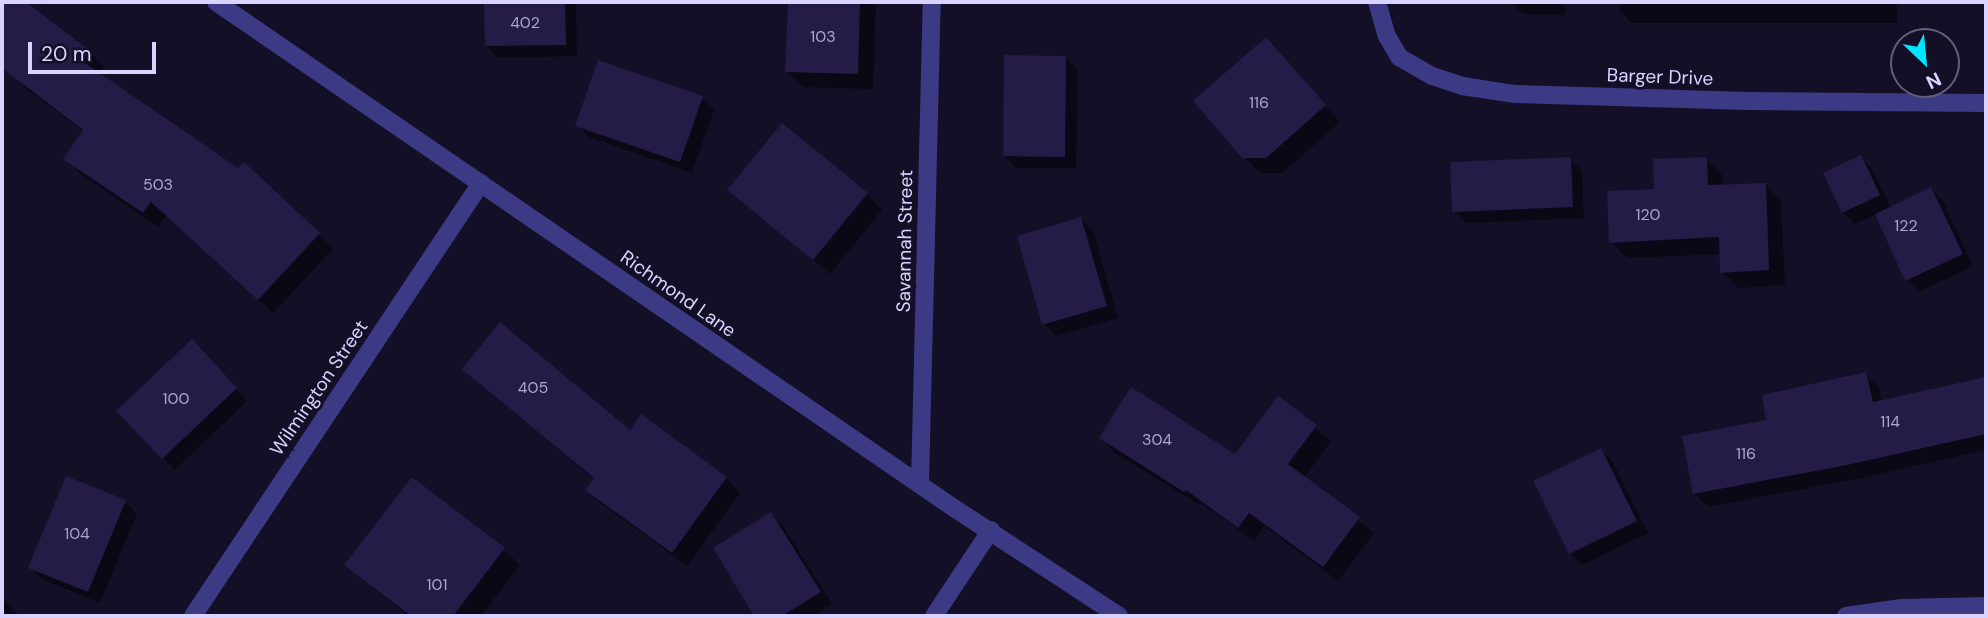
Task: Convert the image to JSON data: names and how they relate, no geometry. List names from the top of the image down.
{
  "streets": {
    "street": [
      "Barger Drive",
      "Savannah Street",
      "Richmond Lane",
      "Wilmington Street"
    ]
  },
  "crossings": [
    ["Savannah Street", "Richmond Lane"],
    ["Richmond Lane", "Wilmington Street"]
  ],
  "house_numbers": [
    "402",
    "103",
    "116",
    "503",
    "120",
    "122",
    "405",
    "100",
    "114",
    "304",
    "116",
    "104",
    "101"
  ],
  "scale_bar": "20 m",
  "north": "bottom right"
}
